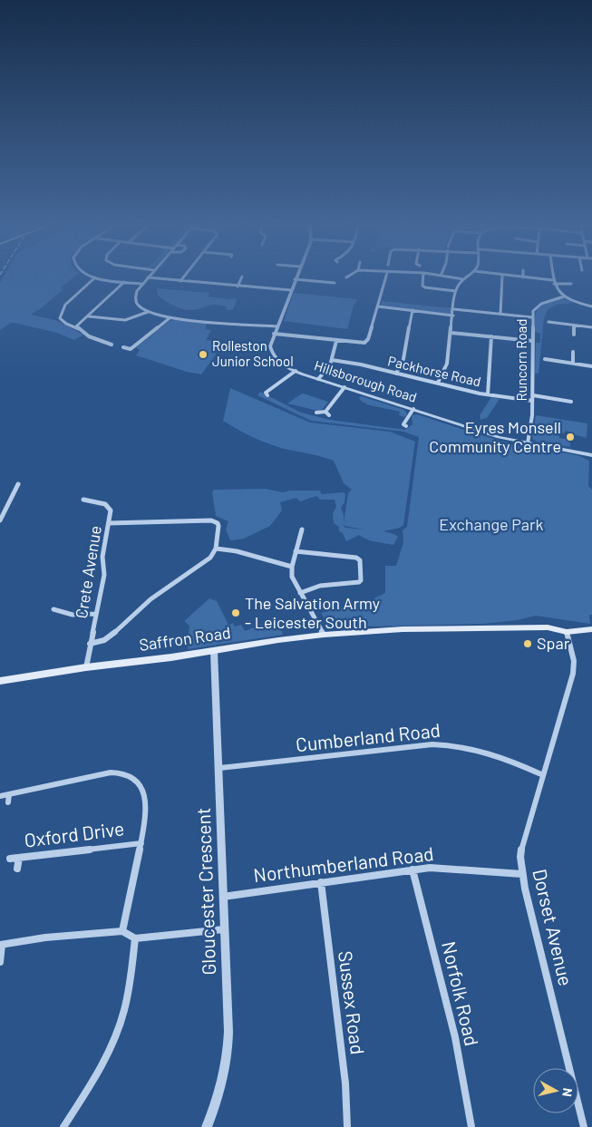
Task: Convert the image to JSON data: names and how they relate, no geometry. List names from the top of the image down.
{
  "streets": {
    "main road": ["Saffron Road"],
    "street": [
      "Runcorn Road",
      "Packhorse Road",
      "Hillsborough Road",
      "Crete Avenue",
      "Cumberland Road",
      "Oxford Drive",
      "Northumberland Road",
      "Gloucester Crescent",
      "Dorset Avenue",
      "Norfolk Road",
      "Sussex Road"
    ]
  },
  "crossings": [
    ["Runcorn Road", "Packhorse Road"],
    ["Runcorn Road", "Hillsborough Road"],
    ["Crete Avenue", "Saffron Road"],
    ["Saffron Road", "Gloucester Crescent"],
    ["Saffron Road", "Dorset Avenue"],
    ["Cumberland Road", "Gloucester Crescent"],
    ["Cumberland Road", "Dorset Avenue"],
    ["Northumberland Road", "Gloucester Crescent"],
    ["Northumberland Road", "Dorset Avenue"],
    ["Northumberland Road", "Norfolk Road"],
    ["Northumberland Road", "Sussex Road"]
  ],
  "parks": ["Exchange Park"],
  "places": [
    "Rolleston Junior School",
    "Eyres Monsell Community Centre",
    "The Salvation Army - Leicester South",
    "Spar"
  ],
  "north": "right"
}
